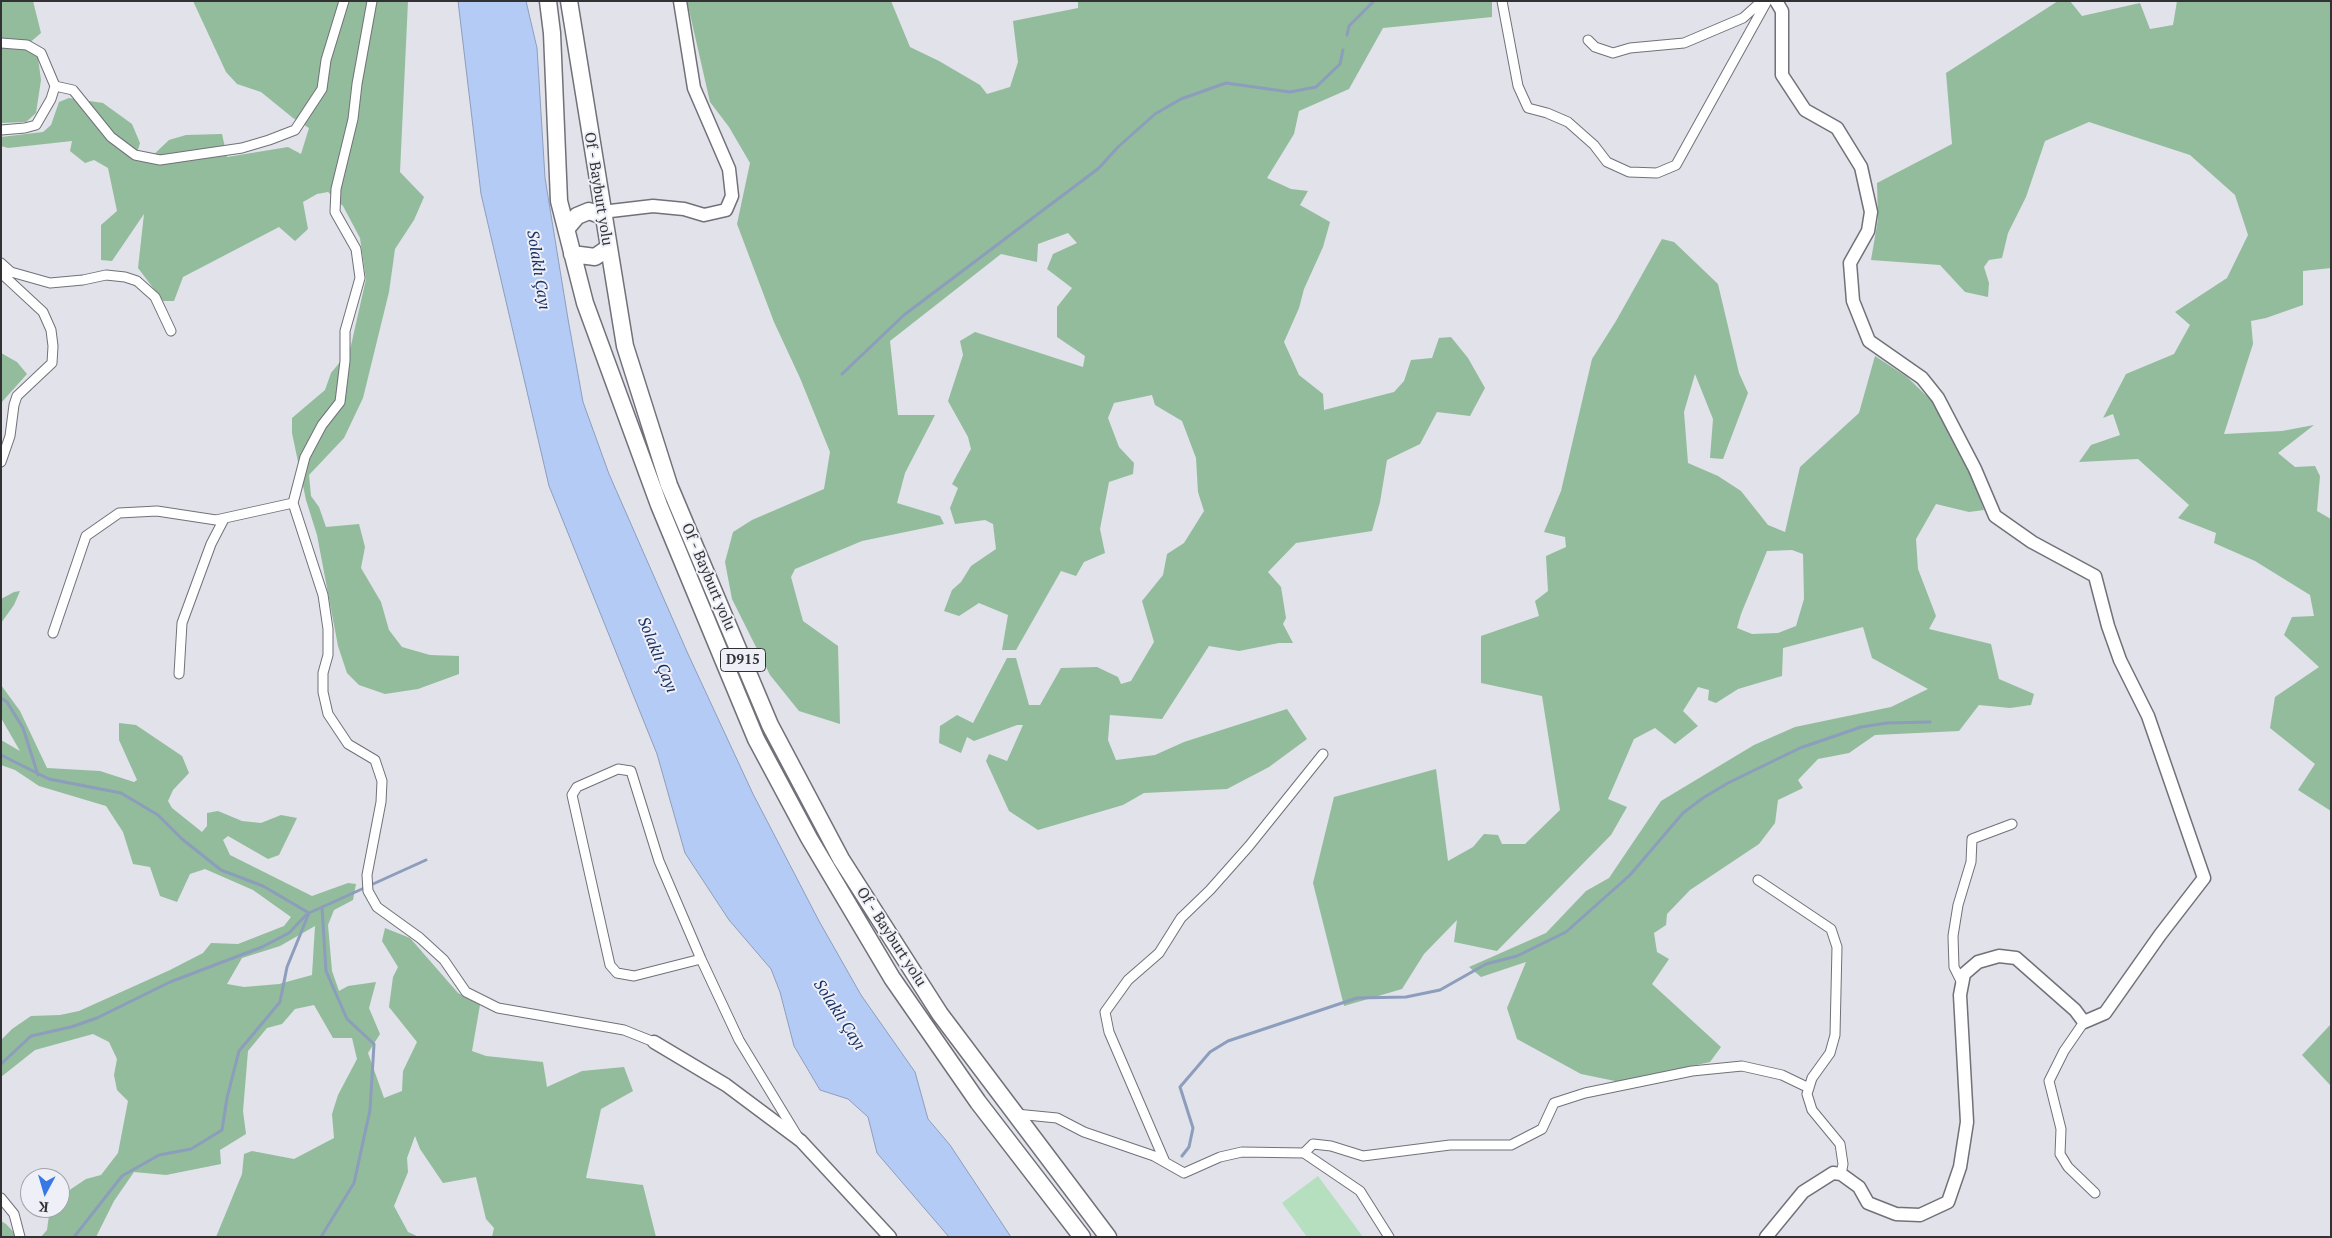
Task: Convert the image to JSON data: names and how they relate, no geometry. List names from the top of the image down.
{
  "streets": {
    "highway": ["Of - Bayburt yolu", "D915"]
  },
  "water": ["Solaklı Çayı"],
  "north": "bottom"
}
